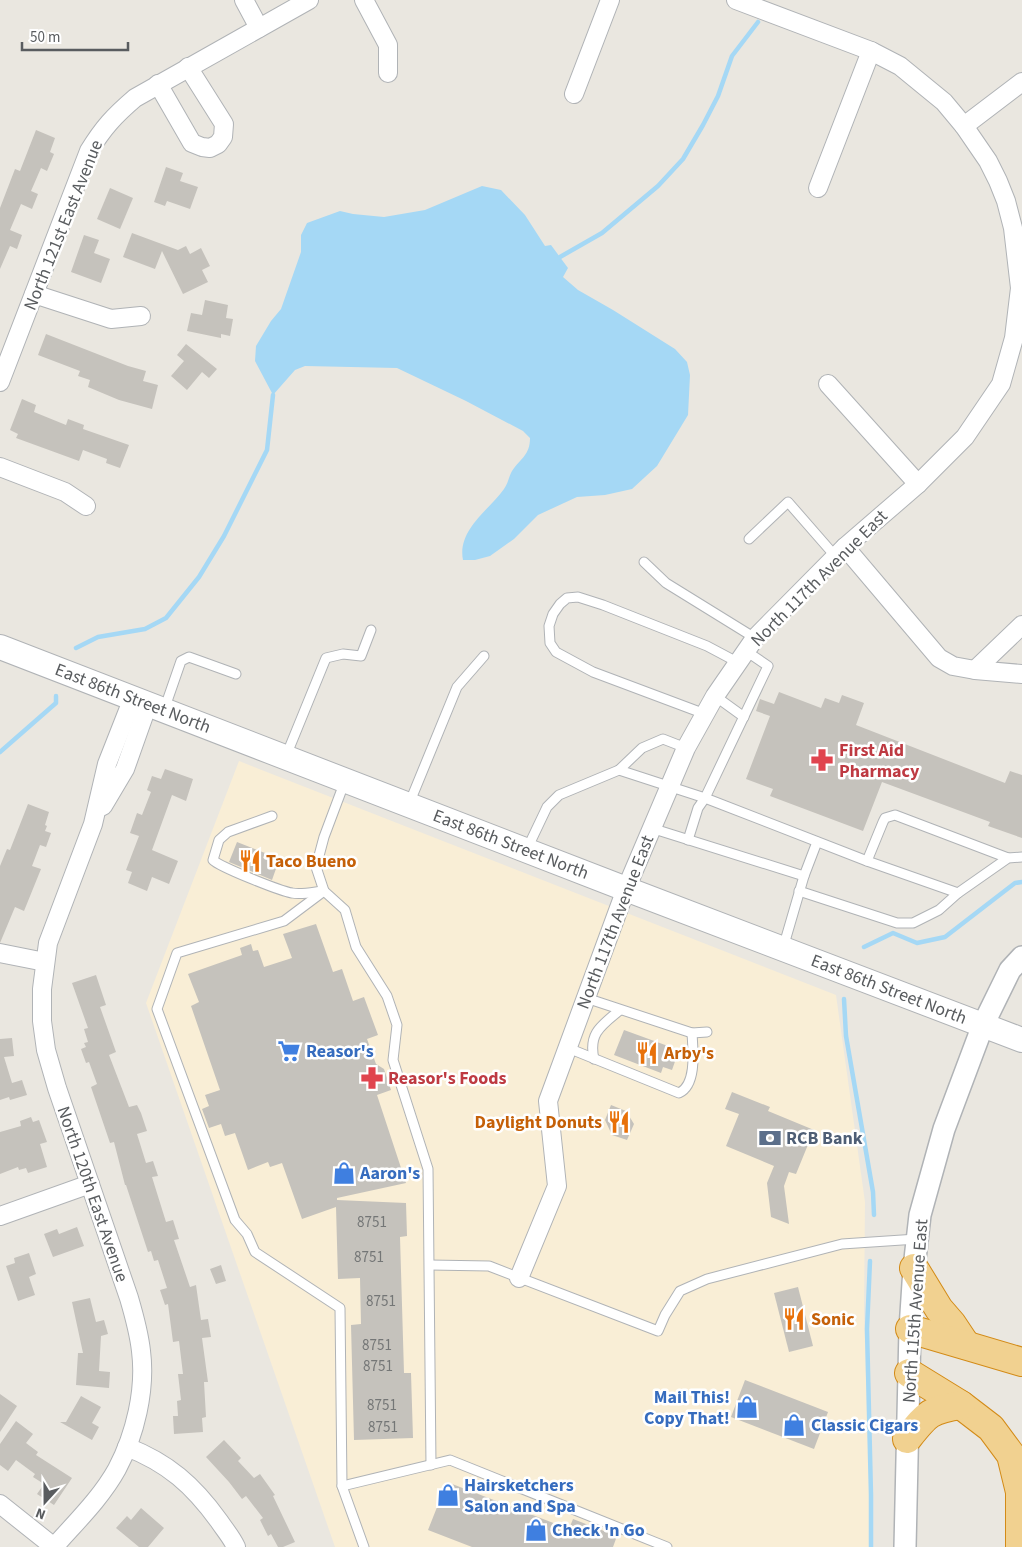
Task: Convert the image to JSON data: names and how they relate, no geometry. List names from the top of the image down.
{
  "streets": {
    "main road": ["East 86th Street North"],
    "street": [
      "North 121st East Avenue",
      "North 117th Avenue East",
      "North 120th East Avenue",
      "North 115th Avenue East"
    ]
  },
  "crossings": [
    ["North 117th Avenue East", "East 86th Street North"],
    ["East 86th Street North", "North 120th East Avenue"],
    ["East 86th Street North", "North 115th Avenue East"]
  ],
  "places": {
    "pharmacy": ["First Aid Pharmacy", "Reasor's Foods"],
    "restaurant": [
      "Taco Bueno",
      "Arby's",
      "Daylight Donuts",
      "Sonic"
    ],
    "supermarket": ["Reasor's"],
    "bank": ["RCB Bank"],
    "shop": [
      "Aaron's",
      "Mail This! Copy That!",
      "Classic Cigars",
      "Hairsketchers Salon and Spa",
      "Check 'n Go"
    ]
  },
  "house_numbers": [
    "8751",
    "8751",
    "8751",
    "8751",
    "8751",
    "8751",
    "8751"
  ],
  "scale_bar": "50 m",
  "north": "bottom"
}
